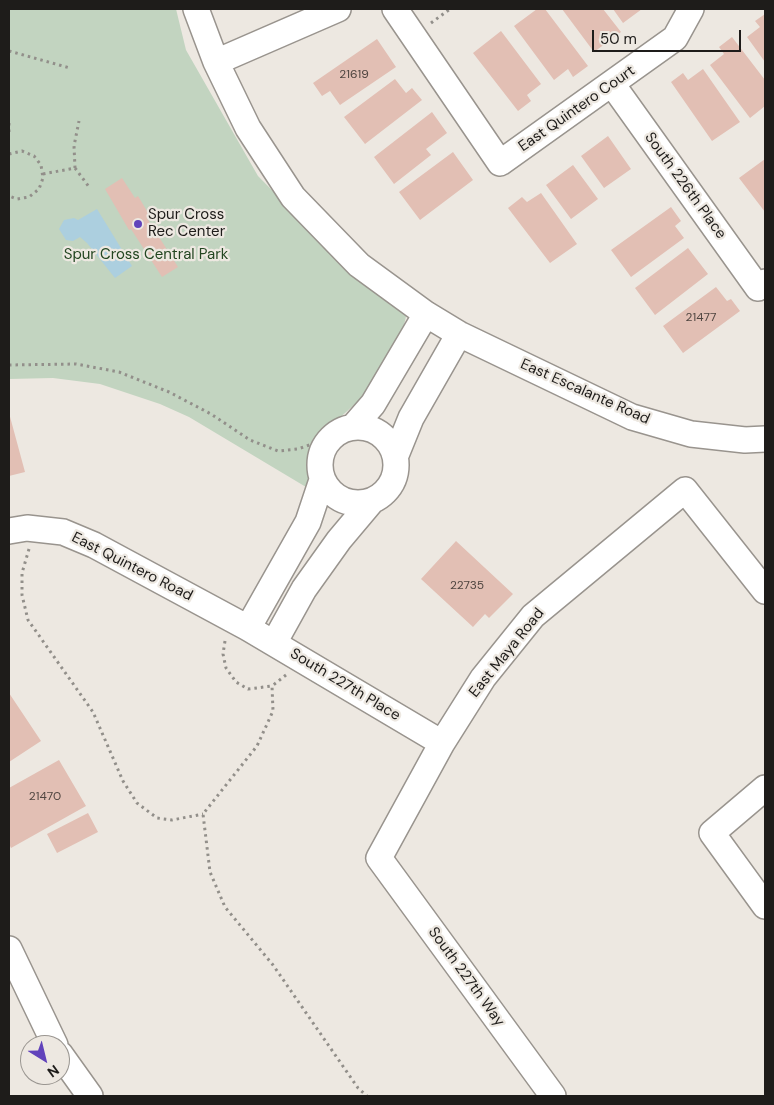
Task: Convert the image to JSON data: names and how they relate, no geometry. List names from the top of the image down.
{
  "streets": {
    "street": [
      "East Quintero Court",
      "South 226th Place",
      "East Escalante Road",
      "East Quintero Road",
      "East Maya Road",
      "South 227th Place",
      "South 227th Way"
    ]
  },
  "crossings": [
    ["East Quintero Court", "South 226th Place"],
    ["East Quintero Road", "South 227th Place"],
    ["East Maya Road", "South 227th Place"],
    ["East Maya Road", "South 227th Way"]
  ],
  "parks": ["Spur Cross Central Park"],
  "places": ["Spur Cross Rec Center"],
  "house_numbers": [
    "21619",
    "21477",
    "22735",
    "21470"
  ],
  "scale_bar": "50 m",
  "north": "bottom right"
}
